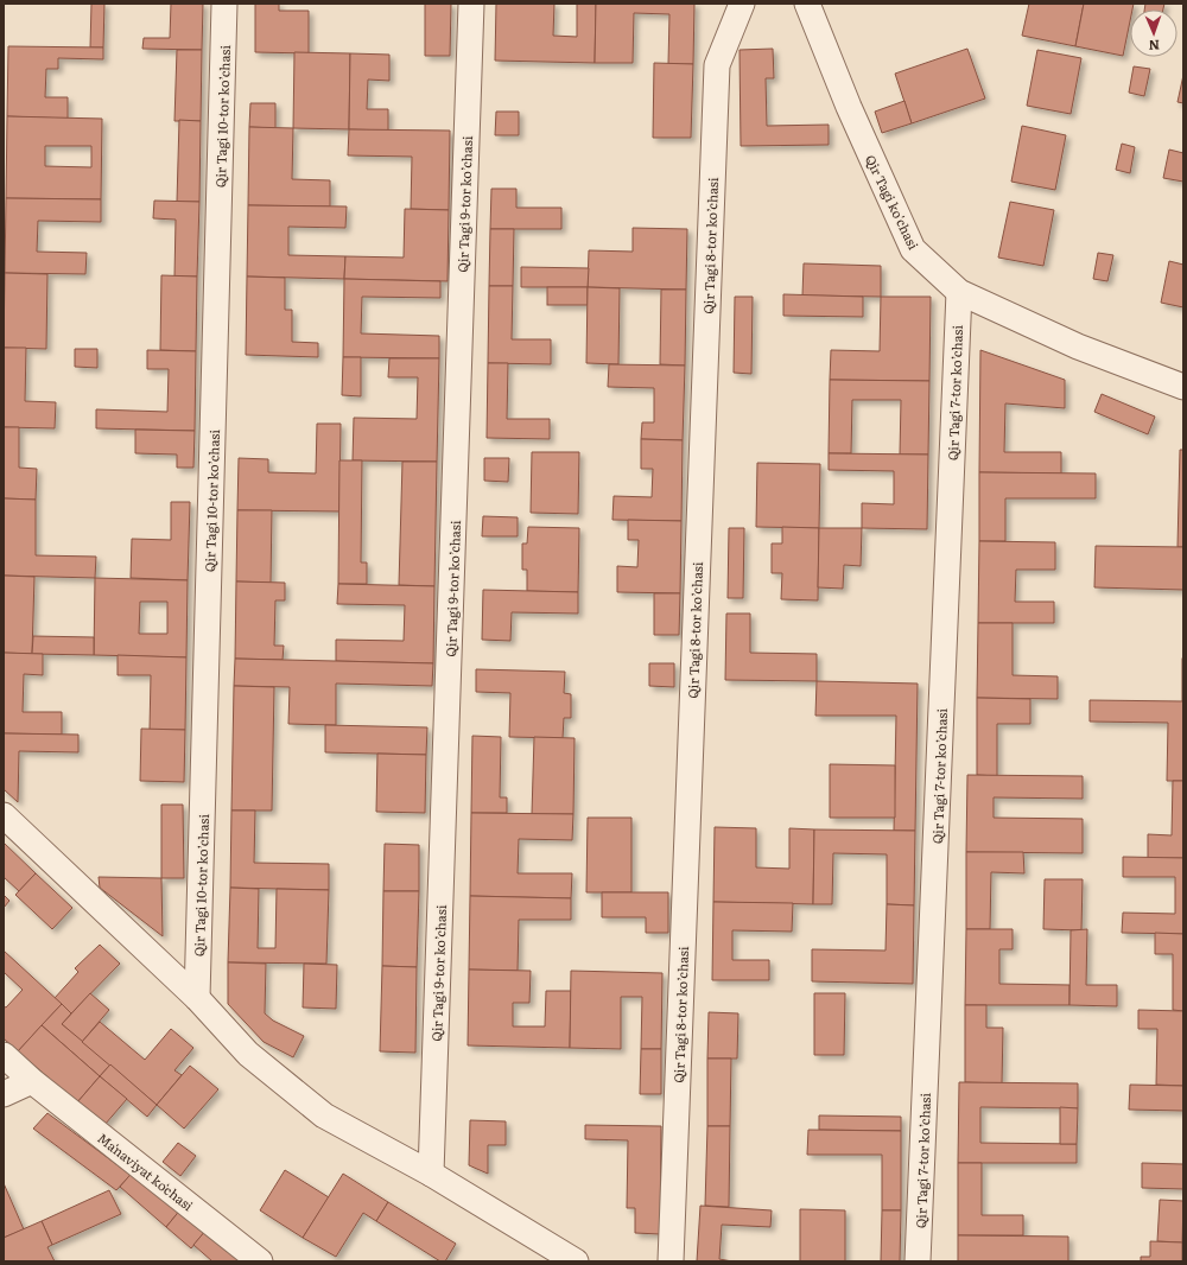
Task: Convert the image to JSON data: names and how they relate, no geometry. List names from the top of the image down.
{
  "streets": {
    "street": [
      "Qir Tagi 10-tor koʼchasi",
      "Qir Tagi ko'chasi",
      "Qir Tagi 9-tor koʼchasi",
      "Qir Tagi 8-tor koʼchasi",
      "Qir Tagi 7-tor koʼchasi",
      "Maʻnaviyat koʻchasi"
    ]
  },
  "crossings": [
    ["Qir Tagi ko'chasi", "Qir Tagi 7-tor koʼchasi"]
  ],
  "north": "bottom"
}
